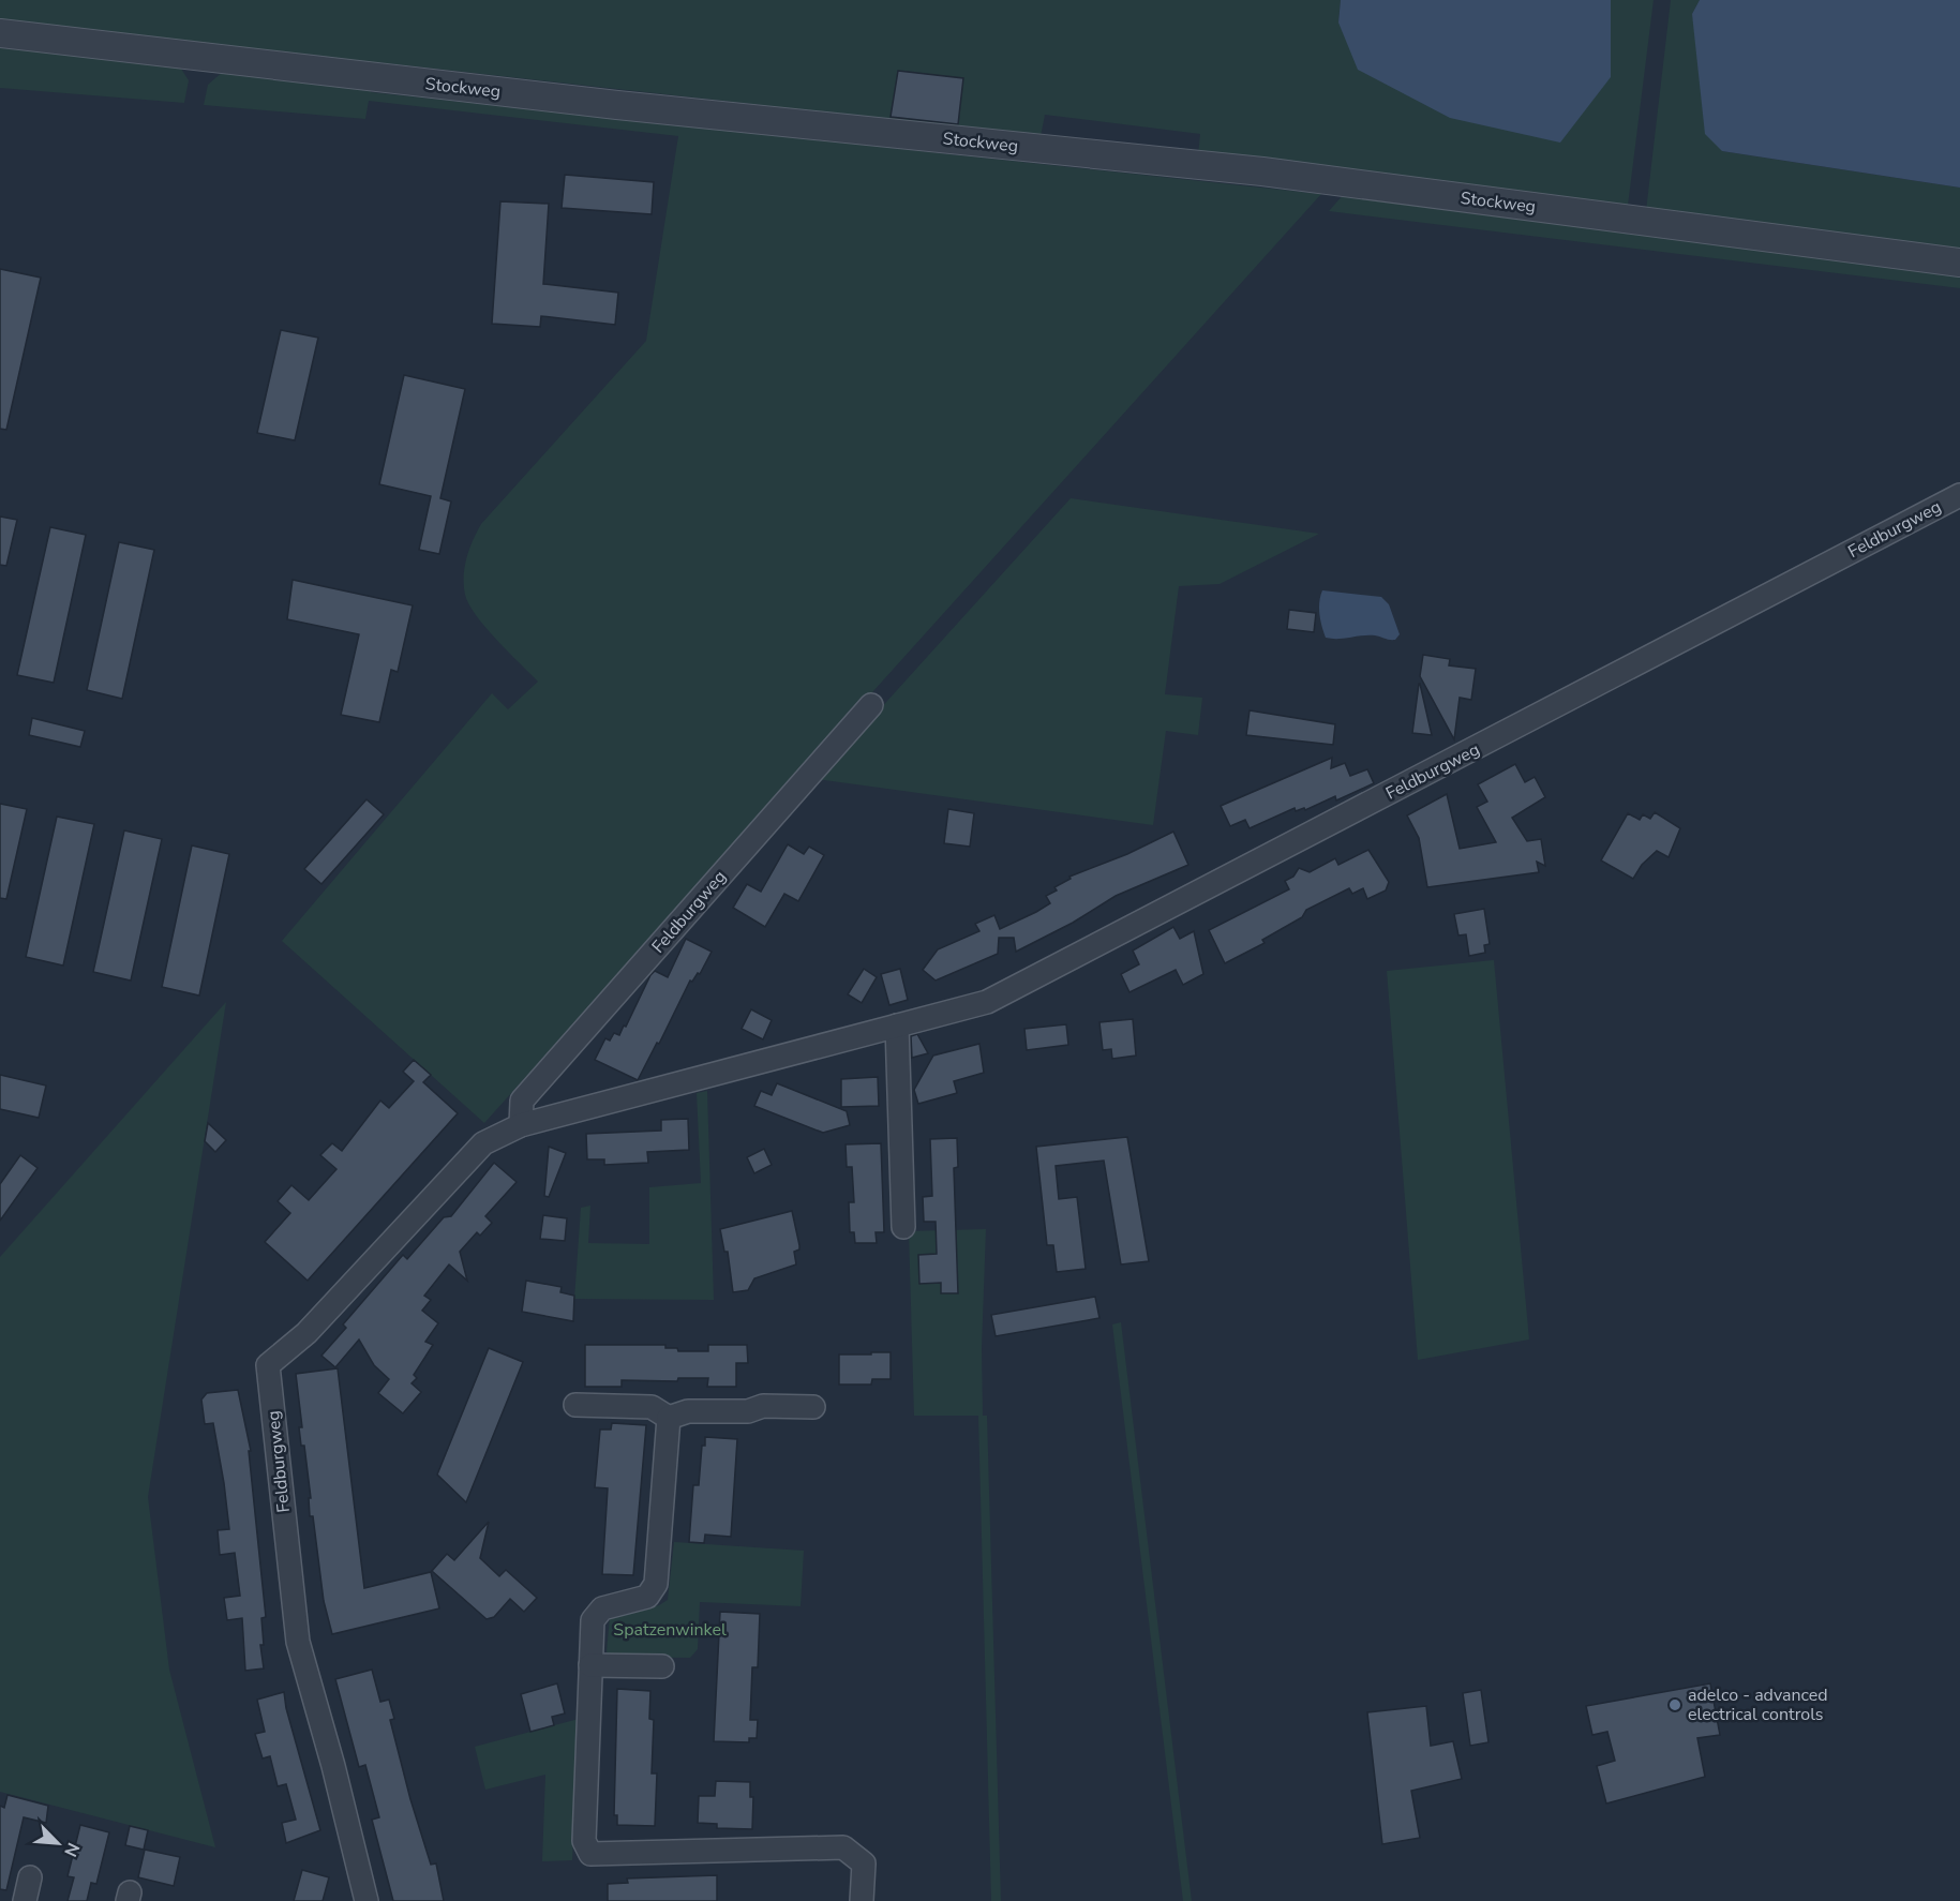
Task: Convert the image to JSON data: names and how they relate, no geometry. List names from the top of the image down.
{
  "streets": {
    "street": ["Stockweg", "Feldburgweg"]
  },
  "parks": ["Spatzenwinkel"],
  "places": ["adelco - advanced electrical controls"],
  "north": "bottom right"
}
